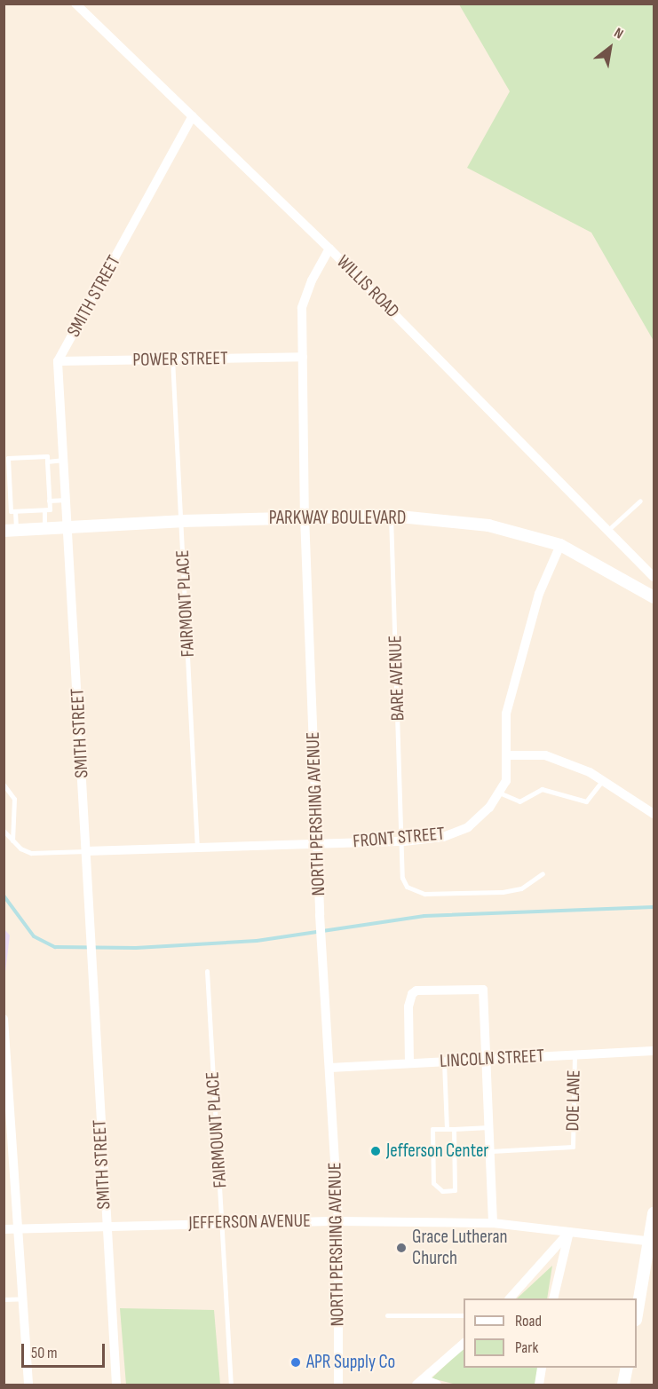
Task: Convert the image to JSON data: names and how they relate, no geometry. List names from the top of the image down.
{
  "streets": {
    "street": [
      "WILLIS ROAD",
      "SMITH STREET",
      "POWER STREET",
      "PARKWAY BOULEVARD",
      "NORTH PERSHING AVENUE",
      "FRONT STREET",
      "LINCOLN STREET",
      "JEFFERSON AVENUE"
    ],
    "lane": [
      "FAIRMONT PLACE",
      "BARE AVENUE",
      "DOE LANE",
      "FAIRMOUNT PLACE"
    ]
  },
  "crossings": [
    ["WILLIS ROAD", "SMITH STREET"],
    ["WILLIS ROAD", "NORTH PERSHING AVENUE"],
    ["SMITH STREET", "POWER STREET"],
    ["SMITH STREET", "PARKWAY BOULEVARD"],
    ["SMITH STREET", "FRONT STREET"],
    ["SMITH STREET", "JEFFERSON AVENUE"],
    ["POWER STREET", "FAIRMONT PLACE"],
    ["POWER STREET", "NORTH PERSHING AVENUE"],
    ["PARKWAY BOULEVARD", "FAIRMONT PLACE"],
    ["PARKWAY BOULEVARD", "BARE AVENUE"],
    ["PARKWAY BOULEVARD", "NORTH PERSHING AVENUE"],
    ["PARKWAY BOULEVARD", "FRONT STREET"],
    ["FAIRMONT PLACE", "FRONT STREET"],
    ["BARE AVENUE", "FRONT STREET"],
    ["NORTH PERSHING AVENUE", "FRONT STREET"],
    ["NORTH PERSHING AVENUE", "LINCOLN STREET"],
    ["NORTH PERSHING AVENUE", "JEFFERSON AVENUE"],
    ["LINCOLN STREET", "DOE LANE"],
    ["FAIRMOUNT PLACE", "JEFFERSON AVENUE"]
  ],
  "places": ["Jefferson Center", "Grace Lutheran Church", "APR Supply Co"],
  "legend": ["Road", "Park"],
  "scale_bar": "50 m",
  "north": "top right"
}
